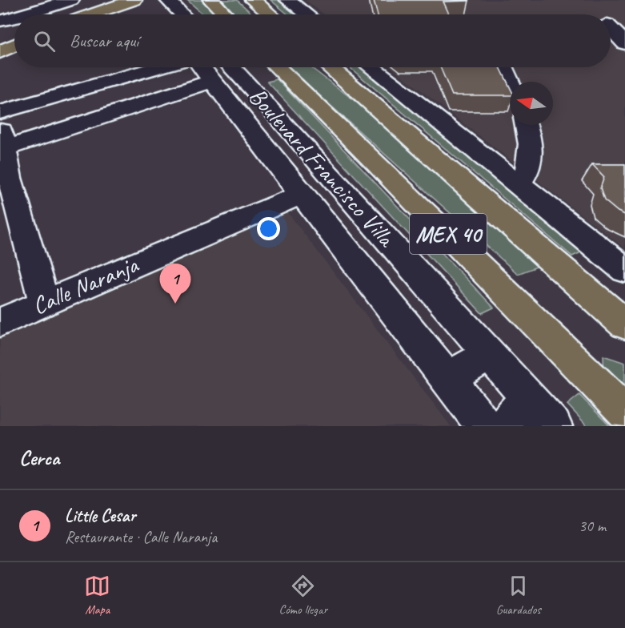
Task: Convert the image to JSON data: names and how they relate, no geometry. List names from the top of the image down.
{
  "streets": {
    "main road": ["Boulevard Francisco Villa", "MEX 40"],
    "street": ["Calle Naranja"]
  },
  "crossings": [
    ["Boulevard Francisco Villa", "Calle Naranja"]
  ],
  "north": "left",
  "page": {
    "search": "Buscar aquí",
    "pins": "1",
    "heading": "Cerca",
    "list": [
      {
        "mark": "1",
        "name": "Little Cesar",
        "note": "Restaurante · Calle Naranja",
        "value": "30 m"
      }
    ],
    "nav": ["Mapa", "Cómo llegar", "Guardados"]
  }
}
